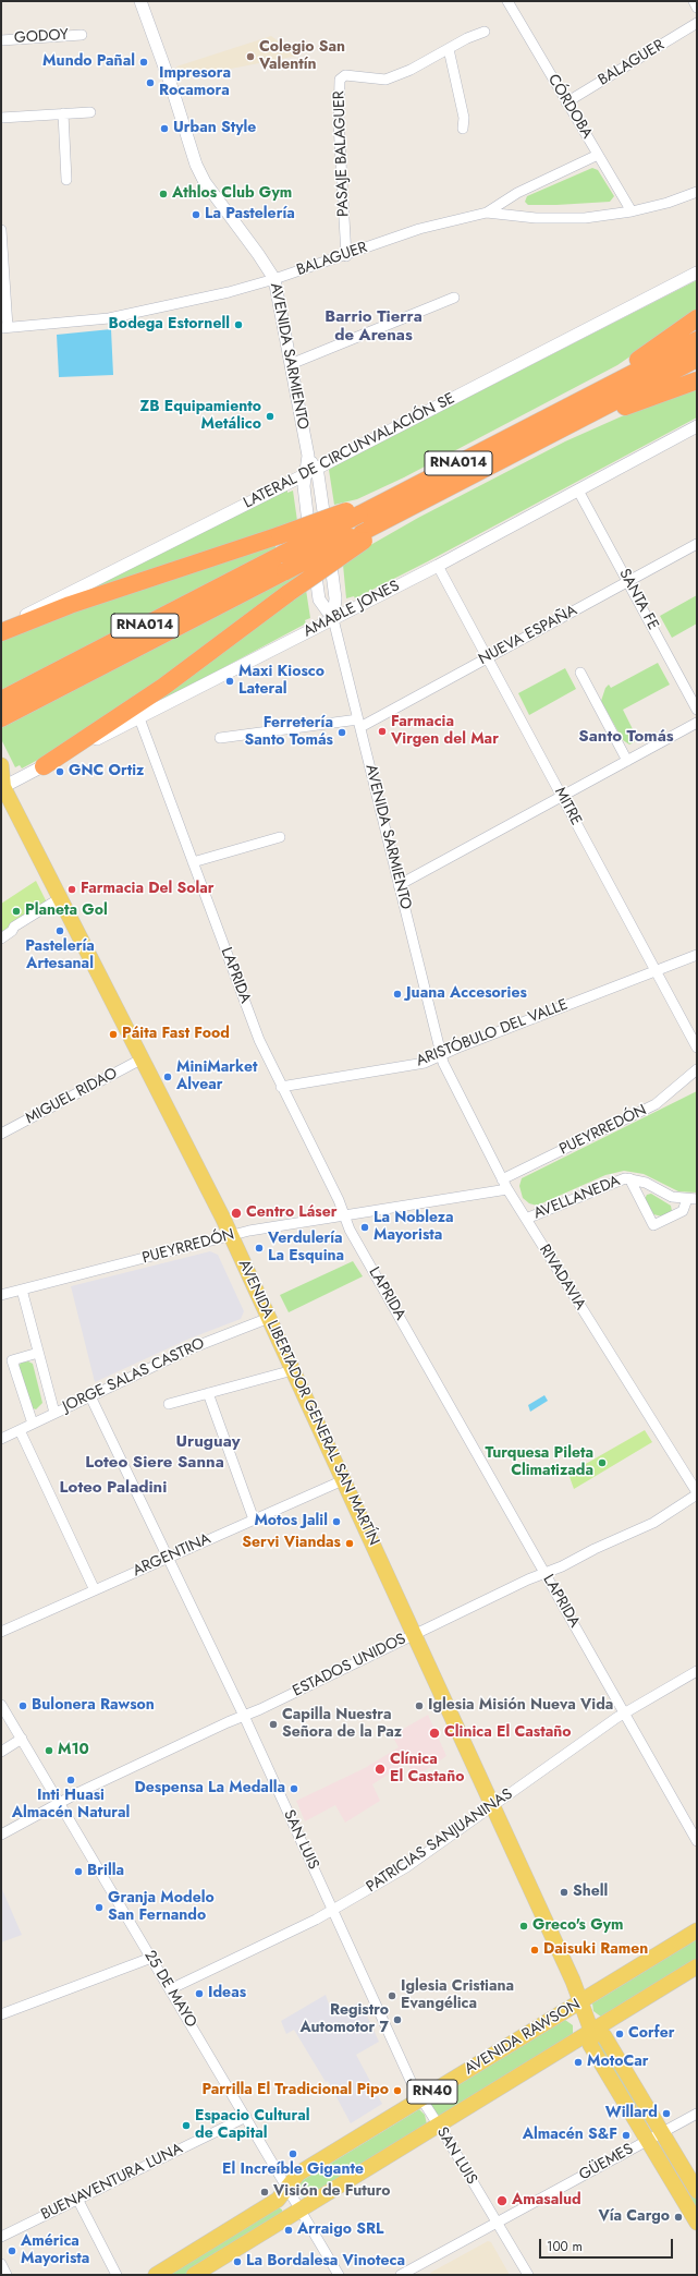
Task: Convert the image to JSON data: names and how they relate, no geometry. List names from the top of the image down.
{
  "streets": {
    "highway": ["RNA014"],
    "main road": ["AVENIDA LIBERTADOR GENERAL SAN MARTÍN", "AVENIDA RAWSON", "RN40"],
    "street": [
      "GODOY",
      "BALAGUER",
      "CÓRDOBA",
      "PASAJE BALAGUER",
      "AVENIDA SARMIENTO",
      "LATERAL DE CIRCUNVALACIÓN SE",
      "SANTA FE",
      "AMABLE JONES",
      "NUEVA ESPAÑA",
      "MITRE",
      "LAPRIDA",
      "ARISTÓBULO DEL VALLE",
      "MIGUEL RIDAO",
      "PUEYRREDÓN",
      "AVELLANEDA",
      "RIVADAVIA",
      "JORGE SALAS CASTRO",
      "ARGENTINA",
      "ESTADOS UNIDOS",
      "SAN LUIS",
      "PATRICIAS SANJUANINAS",
      "25 DE MAYO",
      "GÜEMES",
      "BUENAVENTURA LUNA"
    ]
  },
  "crossings": [
    ["BALAGUER", "CÓRDOBA"],
    ["BALAGUER", "PASAJE BALAGUER"],
    ["BALAGUER", "AVENIDA SARMIENTO"],
    ["AVENIDA SARMIENTO", "LATERAL DE CIRCUNVALACIÓN SE"],
    ["AVENIDA SARMIENTO", "AMABLE JONES"],
    ["AVENIDA SARMIENTO", "NUEVA ESPAÑA"],
    ["AVENIDA SARMIENTO", "ARISTÓBULO DEL VALLE"],
    ["AVENIDA SARMIENTO", "RIVADAVIA"],
    ["SANTA FE", "AMABLE JONES"],
    ["SANTA FE", "NUEVA ESPAÑA"],
    ["AMABLE JONES", "MITRE"],
    ["AMABLE JONES", "LAPRIDA"],
    ["AMABLE JONES", "AVENIDA LIBERTADOR GENERAL SAN MARTÍN"],
    ["NUEVA ESPAÑA", "MITRE"],
    ["MITRE", "ARISTÓBULO DEL VALLE"],
    ["LAPRIDA", "ARISTÓBULO DEL VALLE"],
    ["LAPRIDA", "PUEYRREDÓN"],
    ["LAPRIDA", "ESTADOS UNIDOS"],
    ["LAPRIDA", "PATRICIAS SANJUANINAS"],
    ["ARISTÓBULO DEL VALLE", "RIVADAVIA"],
    ["MIGUEL RIDAO", "AVENIDA LIBERTADOR GENERAL SAN MARTÍN"],
    ["PUEYRREDÓN", "RIVADAVIA"],
    ["PUEYRREDÓN", "AVENIDA LIBERTADOR GENERAL SAN MARTÍN"],
    ["AVELLANEDA", "RIVADAVIA"],
    ["RIVADAVIA", "ESTADOS UNIDOS"],
    ["JORGE SALAS CASTRO", "AVENIDA LIBERTADOR GENERAL SAN MARTÍN"],
    ["JORGE SALAS CASTRO", "SAN LUIS"],
    ["AVENIDA LIBERTADOR GENERAL SAN MARTÍN", "ARGENTINA"],
    ["AVENIDA LIBERTADOR GENERAL SAN MARTÍN", "ESTADOS UNIDOS"],
    ["AVENIDA LIBERTADOR GENERAL SAN MARTÍN", "PATRICIAS SANJUANINAS"],
    ["AVENIDA LIBERTADOR GENERAL SAN MARTÍN", "AVENIDA RAWSON"],
    ["AVENIDA LIBERTADOR GENERAL SAN MARTÍN", "GÜEMES"],
    ["ARGENTINA", "SAN LUIS"],
    ["ESTADOS UNIDOS", "SAN LUIS"],
    ["ESTADOS UNIDOS", "25 DE MAYO"],
    ["SAN LUIS", "PATRICIAS SANJUANINAS"],
    ["SAN LUIS", "AVENIDA RAWSON"],
    ["SAN LUIS", "GÜEMES"],
    ["PATRICIAS SANJUANINAS", "25 DE MAYO"],
    ["25 DE MAYO", "AVENIDA RAWSON"],
    ["25 DE MAYO", "BUENAVENTURA LUNA"]
  ],
  "districts": [
    "Barrio Tierra de Arenas",
    "Santo Tomás",
    "Uruguay",
    "Loteo Siere Sanna",
    "Loteo Paladini"
  ],
  "places": [
    "Colegio San Valentín",
    "Mundo Pañal",
    "Impresora Rocamora",
    "Urban Style",
    "Athlos Club Gym",
    "La Pastelería",
    "Bodega Estornell",
    "ZB Equipamiento Metálico",
    "Maxi Kiosco Lateral",
    "Farmacia Virgen del Mar",
    "Ferretería Santo Tomás",
    "GNC Ortiz",
    "Farmacia Del Solar",
    "Planeta Gol",
    "Pastelería Artesanal",
    "Juana Accesories",
    "Páita Fast Food",
    "MiniMarket Alvear",
    "Centro Láser",
    "La Nobleza Mayorista",
    "Verdulería La Esquina",
    "Turquesa Pileta Climatizada",
    "Motos Jalil",
    "Servi Viandas",
    "Bulonera Rawson",
    "Iglesia Misión Nueva Vida",
    "Capilla Nuestra Señora de la Paz",
    "Clinica El Castaño",
    "M10",
    "Clínica El Castaño",
    "Inti Huasi Almacén Natural",
    "Despensa La Medalla",
    "Brilla",
    "Shell",
    "Granja Modelo San Fernando",
    "Greco's Gym",
    "Daisuki Ramen",
    "Ideas",
    "Iglesia Cristiana Evangélica",
    "Registro Automotor 7",
    "Corfer",
    "MotoCar",
    "Parrilla El Tradicional Pipo",
    "Willard",
    "Espacio Cultural de Capital",
    "Almacén S&F",
    "El Increíble Gigante",
    "Visión de Futuro",
    "Amasalud",
    "Vía Cargo",
    "Arraigo SRL",
    "América Mayorista",
    "La Bordalesa Vinoteca"
  ],
  "scale_bar": "100 m"
}
